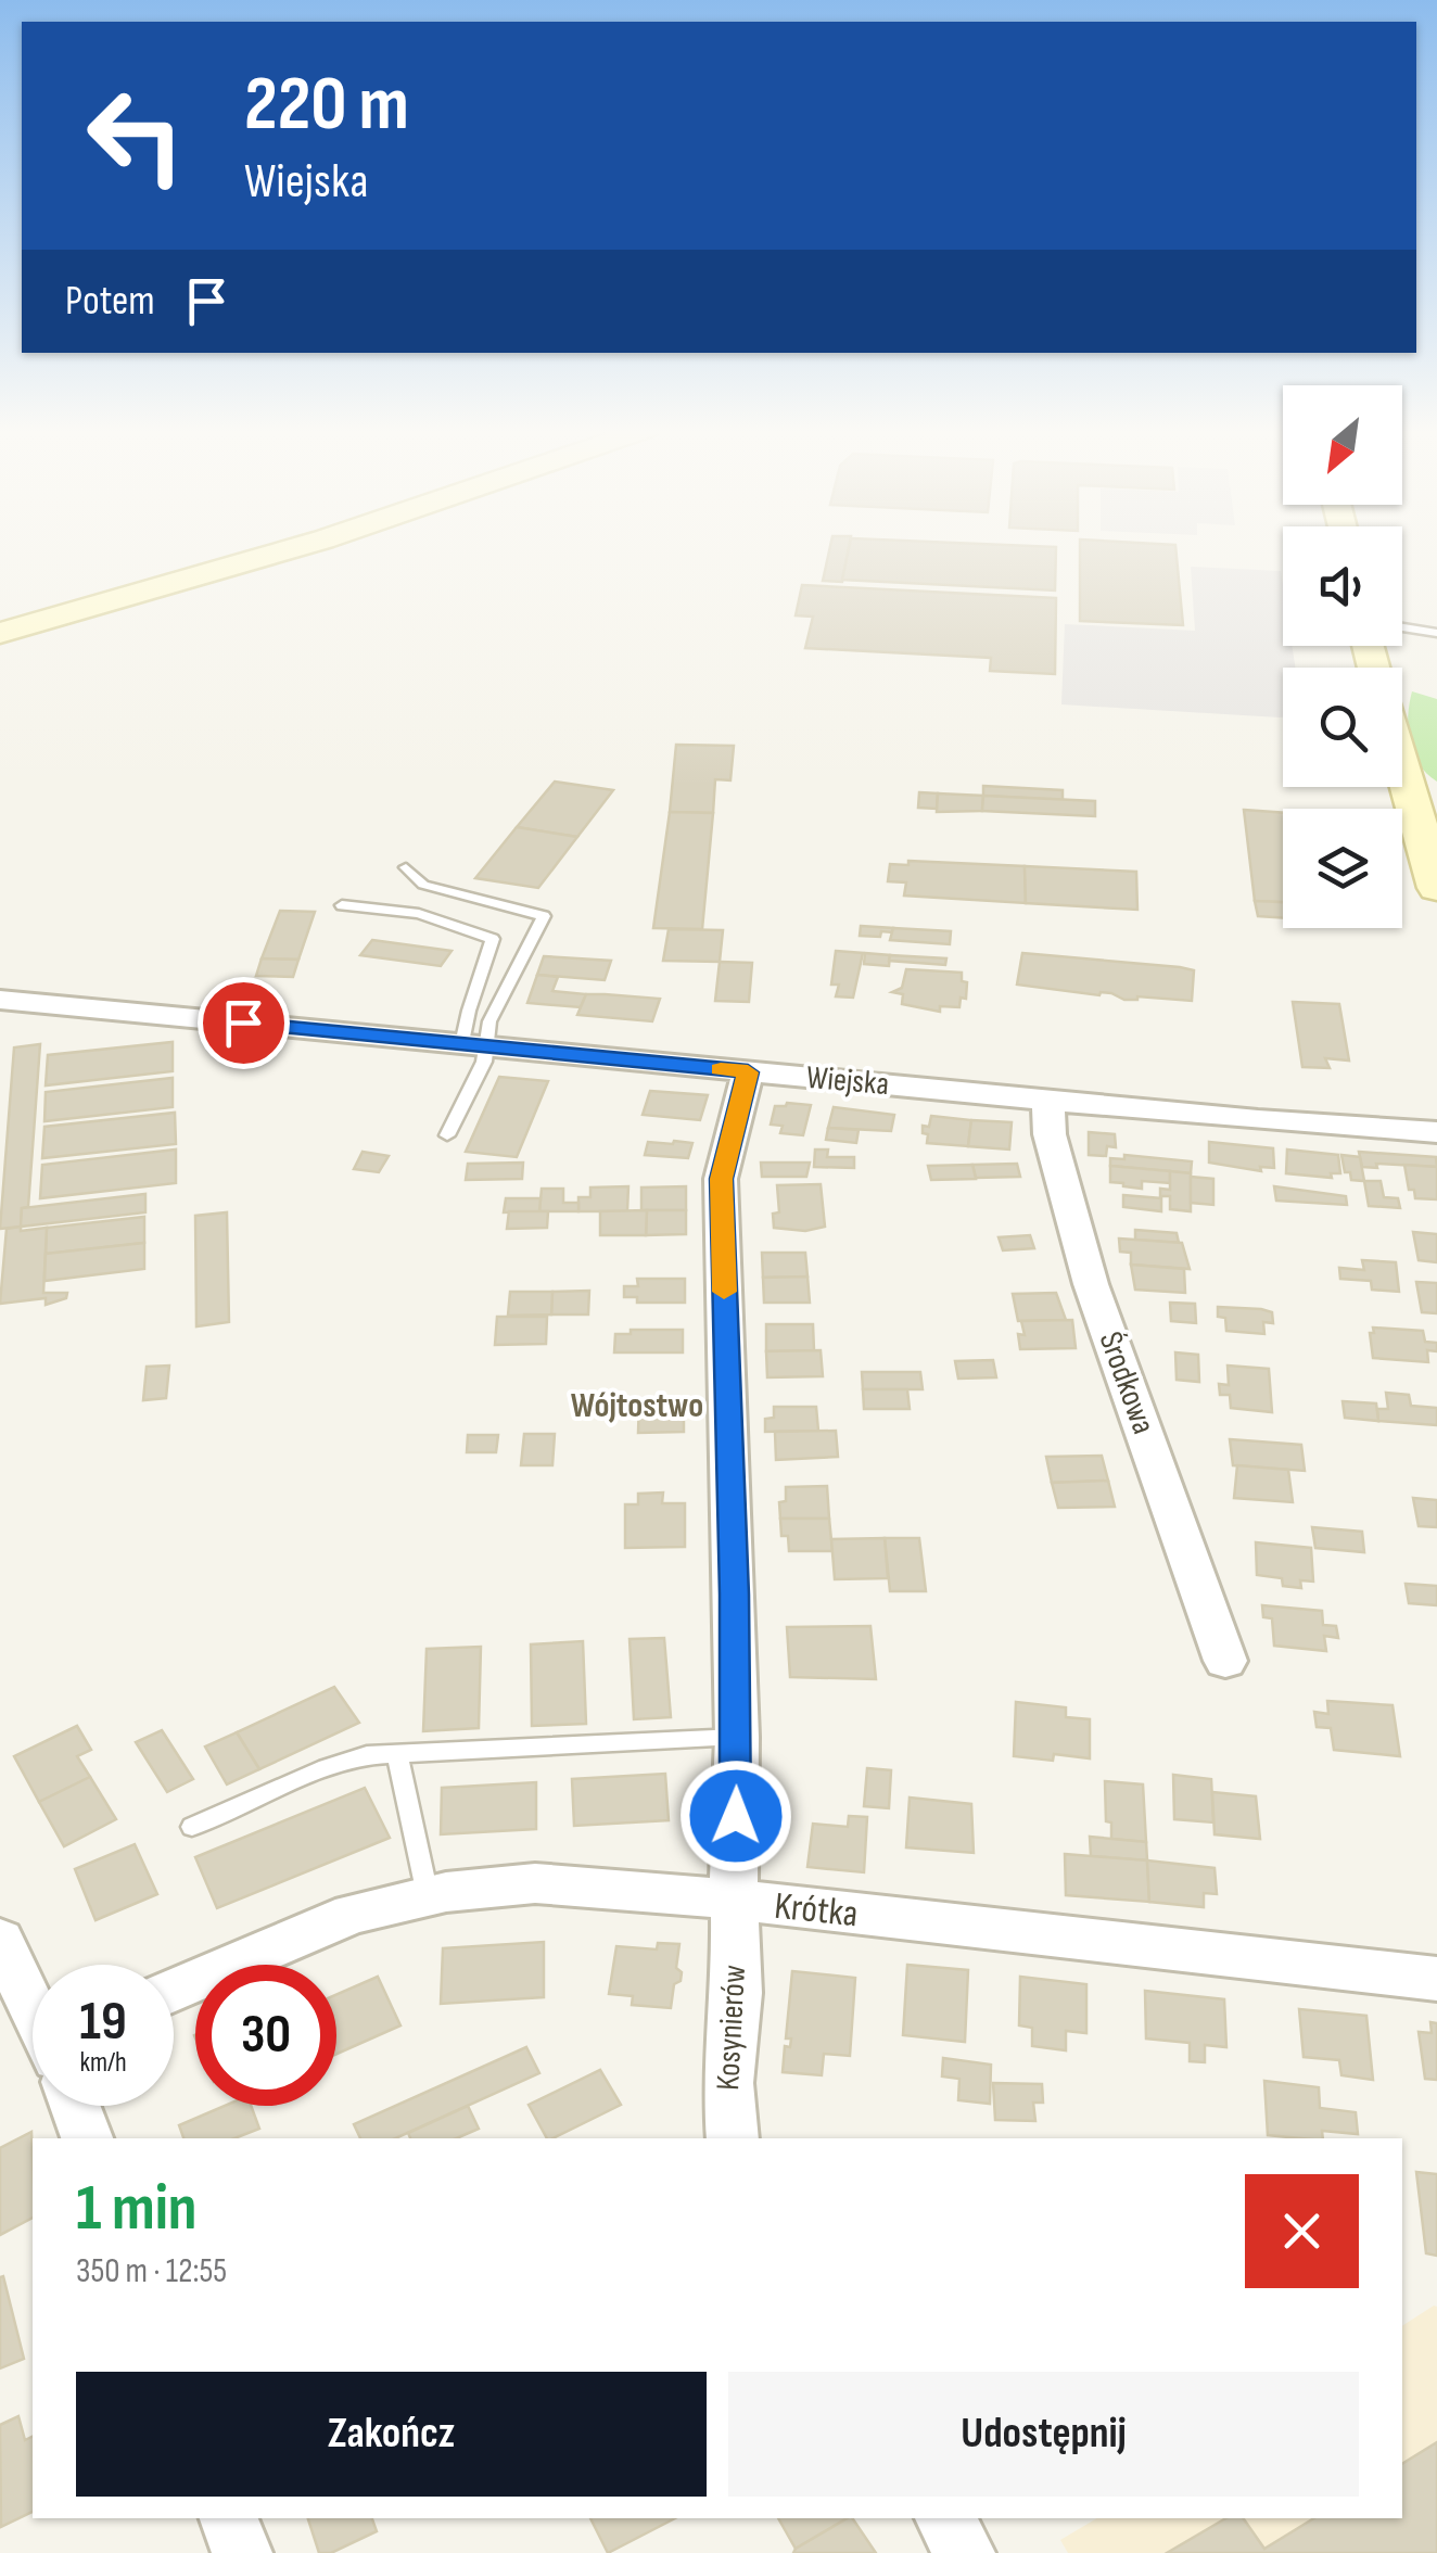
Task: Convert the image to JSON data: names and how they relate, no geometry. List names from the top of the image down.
{
  "streets": {
    "street": [
      "Wiejska",
      "Środkowa",
      "Krótka",
      "Kosynierów"
    ]
  },
  "crossings": [
    ["Wiejska", "Środkowa"],
    ["Wiejska", "Kosynierów"],
    ["Krótka", "Kosynierów"]
  ],
  "districts": ["Wójtostwo"],
  "north": "bottom left",
  "page": {
    "turn": ["220 m", "Wiejska"],
    "then": "Potem",
    "speed": "19 km/h",
    "limit": "30",
    "heading": ["1 min", "350 m · 12:55"],
    "buttons": ["Zakończ", "Udostępnij"]
  }
}
